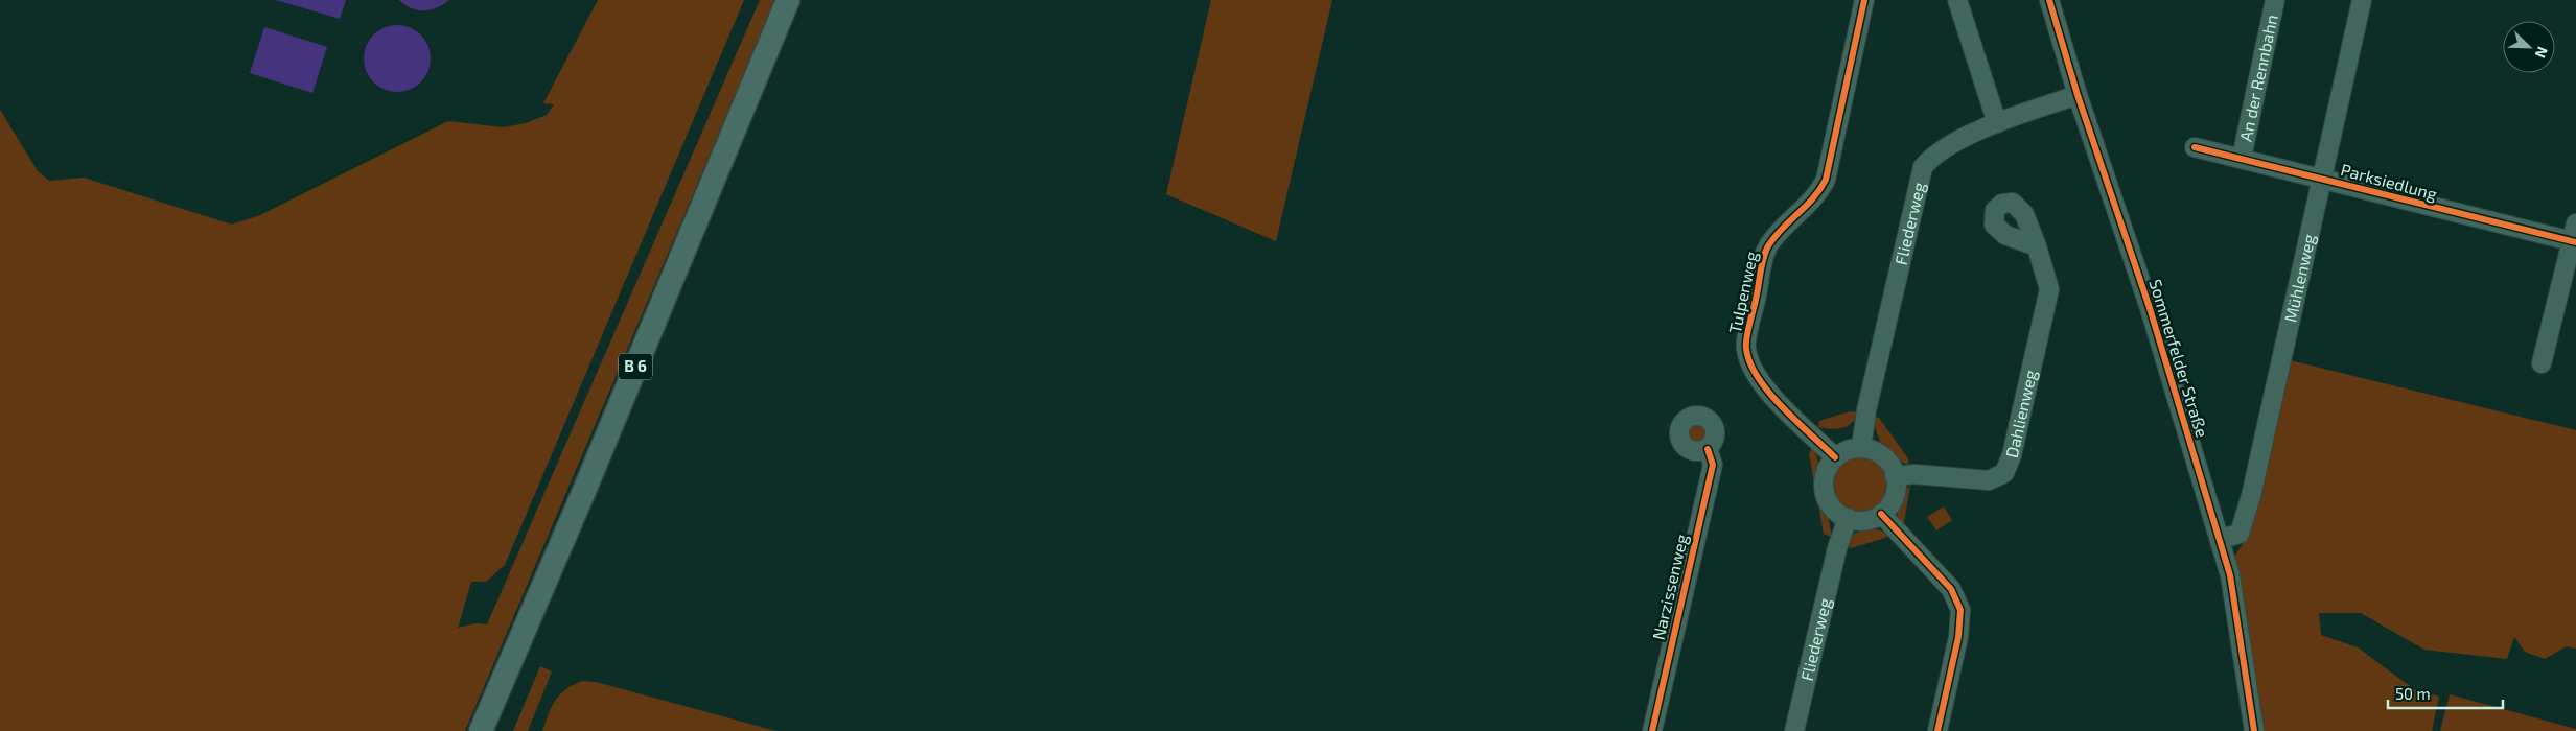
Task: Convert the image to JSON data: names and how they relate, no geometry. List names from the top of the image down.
{
  "streets": {
    "main road": ["B 6"],
    "street": [
      "An der Rennbahn",
      "Parksiedlung",
      "Fliederweg",
      "Mühlenweg",
      "Tulpenweg",
      "Sommerfelder Straße",
      "Dahlienweg",
      "Narzissenweg"
    ]
  },
  "crossings": [
    ["An der Rennbahn", "Parksiedlung"],
    ["Parksiedlung", "Mühlenweg"],
    ["Fliederweg", "Tulpenweg"],
    ["Fliederweg", "Sommerfelder Straße"],
    ["Fliederweg", "Dahlienweg"],
    ["Mühlenweg", "Sommerfelder Straße"],
    ["Tulpenweg", "Dahlienweg"]
  ],
  "scale_bar": "50 m",
  "north": "bottom right"
}
